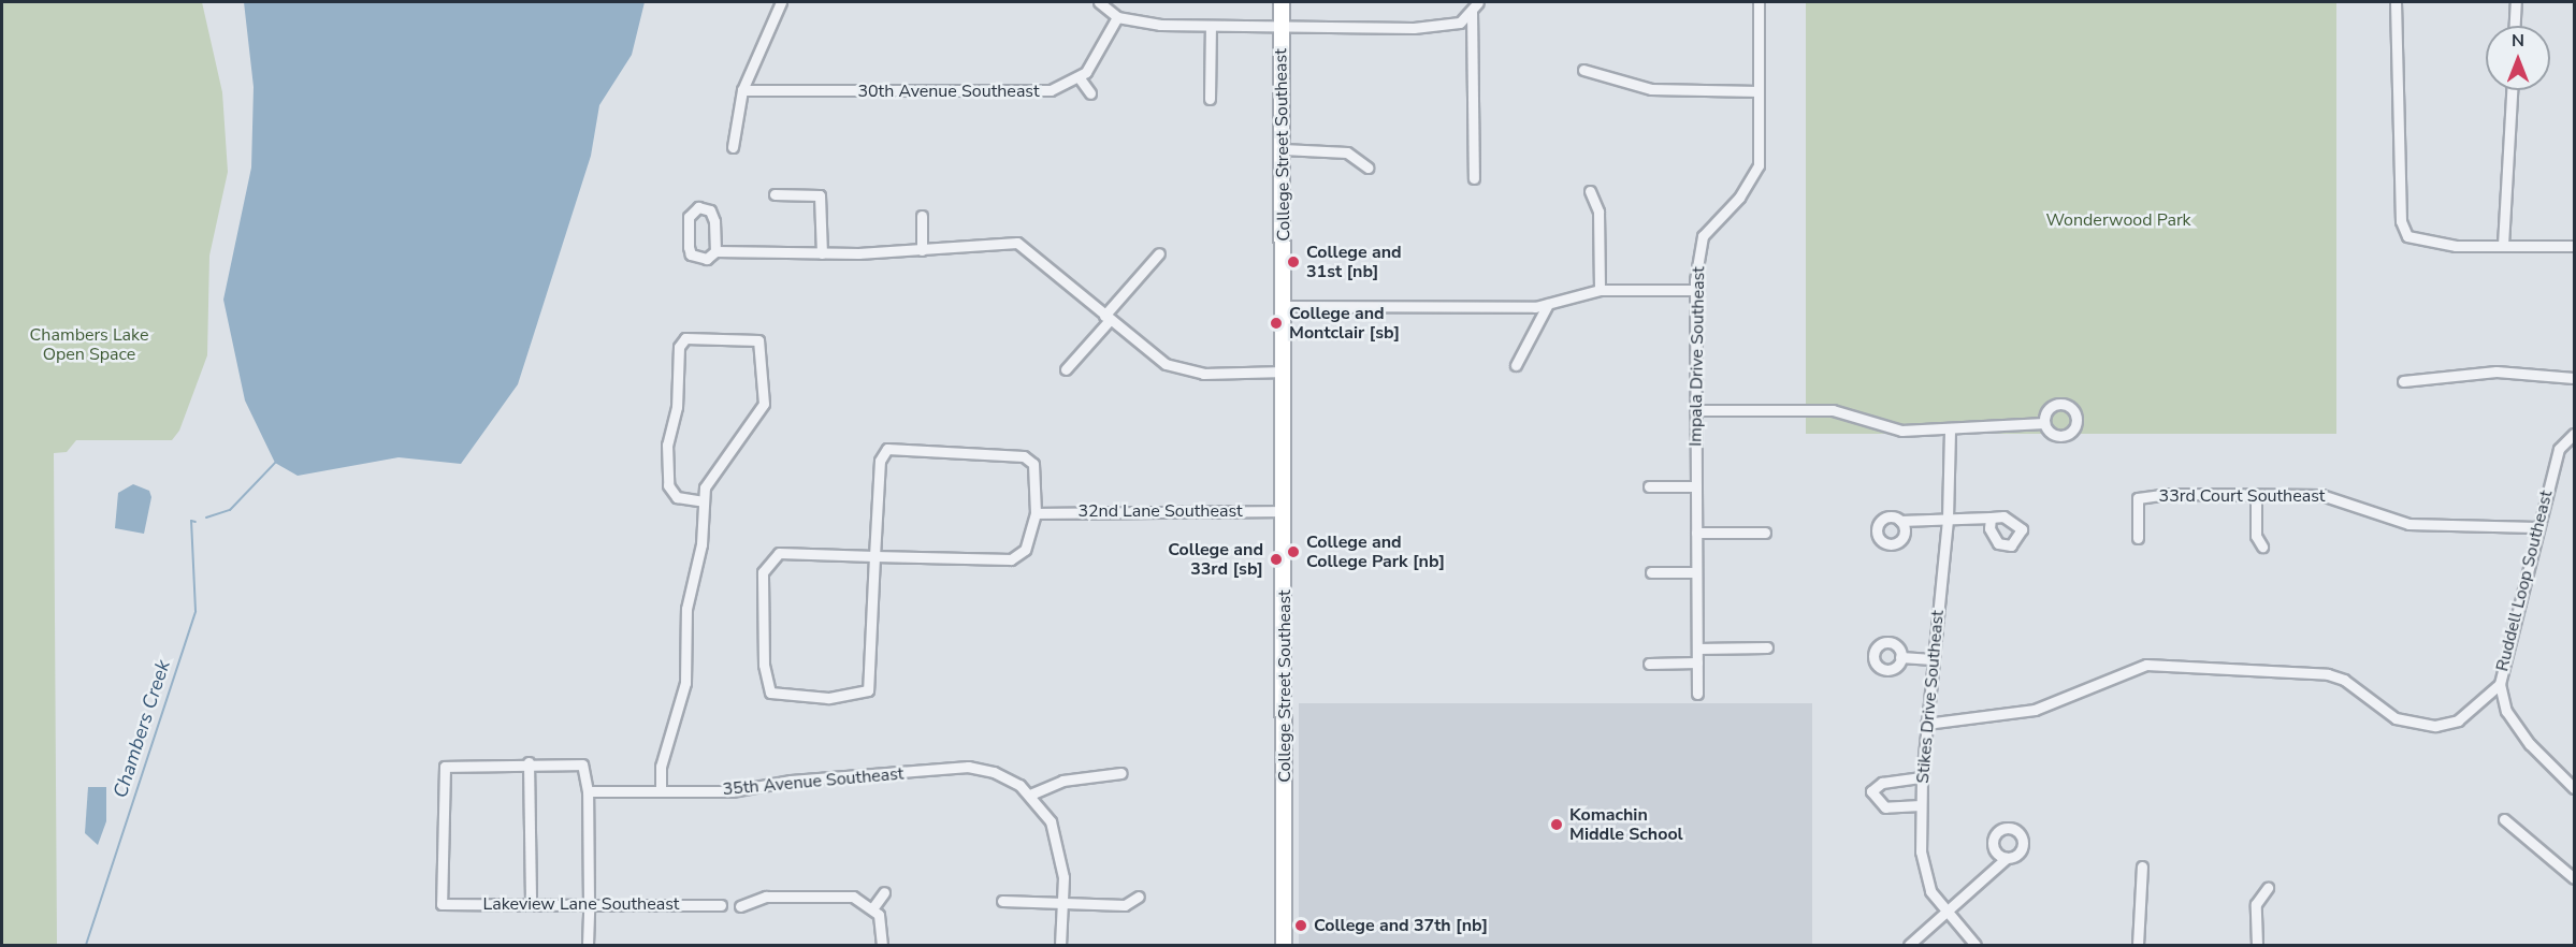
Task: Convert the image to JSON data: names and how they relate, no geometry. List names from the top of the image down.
{
  "streets": {
    "main road": ["College Street Southeast"],
    "street": [
      "30th Avenue Southeast",
      "Impala Drive Southeast",
      "33rd Court Southeast",
      "32nd Lane Southeast",
      "Ruddell Loop Southeast",
      "Stikes Drive Southeast",
      "35th Avenue Southeast",
      "Lakeview Lane Southeast"
    ]
  },
  "crossings": [
    ["College Street Southeast", "32nd Lane Southeast"],
    ["33rd Court Southeast", "Ruddell Loop Southeast"]
  ],
  "water": ["Chambers Creek"],
  "parks": ["Wonderwood Park", "Chambers Lake Open Space"],
  "places": [
    "College and 31st [nb]",
    "College and Montclair [sb]",
    "College and College Park [nb]",
    "College and 33rd [sb]",
    "Komachin Middle School",
    "College and 37th [nb]"
  ],
  "north": "top"
}
